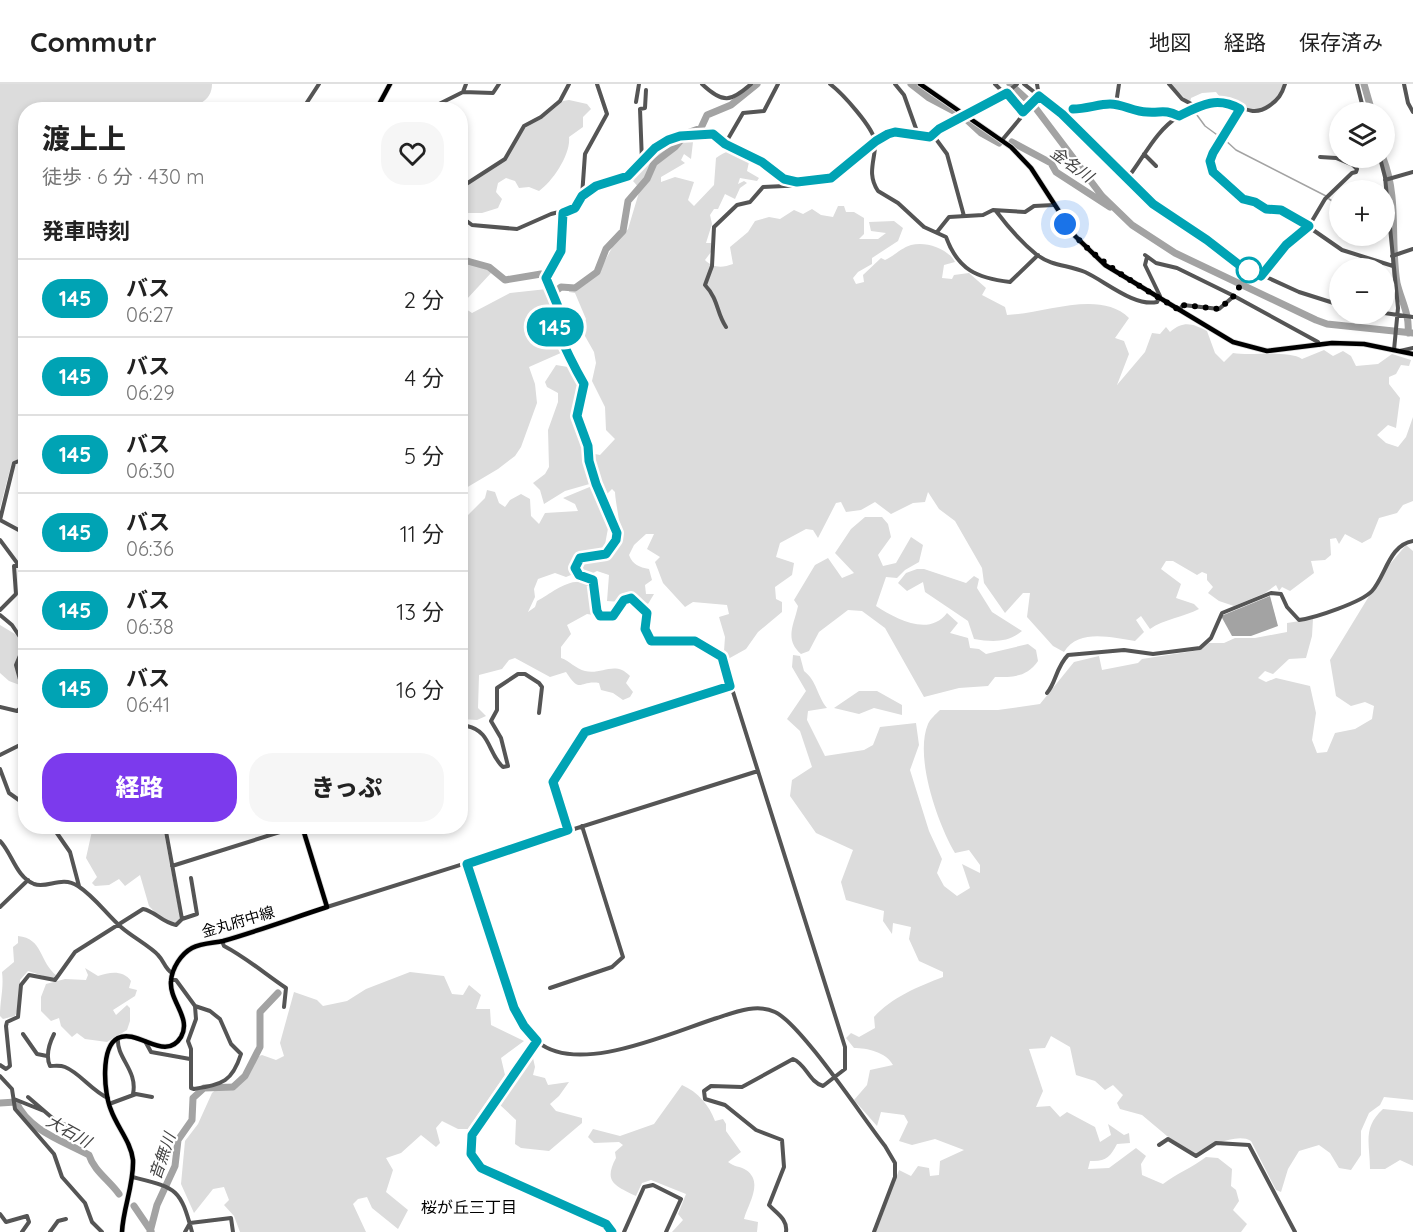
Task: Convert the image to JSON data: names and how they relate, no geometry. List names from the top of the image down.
{
  "streets": {
    "main road": ["金丸府中線"]
  },
  "districts": ["桜が丘三丁目"],
  "water": ["金名川", "大石川", "音無川"],
  "lines": ["bus line 145"],
  "page": {
    "header": "Commutr",
    "nav": ["地図", "経路", "保存済み"],
    "on_map": "145",
    "map_buttons": ["+", "−"],
    "heading": [
      ["渡上上", "徒歩 · 6 分 · 430 m"],
      "発車時刻"
    ],
    "list": [
      {
        "mark": "145",
        "name": "バス",
        "note": "06:27",
        "value": "2 分"
      },
      {
        "mark": "145",
        "name": "バス",
        "note": "06:29",
        "value": "4 分"
      },
      {
        "mark": "145",
        "name": "バス",
        "note": "06:30",
        "value": "5 分"
      },
      {
        "mark": "145",
        "name": "バス",
        "note": "06:36",
        "value": "11 分"
      },
      {
        "mark": "145",
        "name": "バス",
        "note": "06:38",
        "value": "13 分"
      },
      {
        "mark": "145",
        "name": "バス",
        "note": "06:41",
        "value": "16 分"
      }
    ],
    "buttons": ["経路", "きっぷ"]
  }
}
